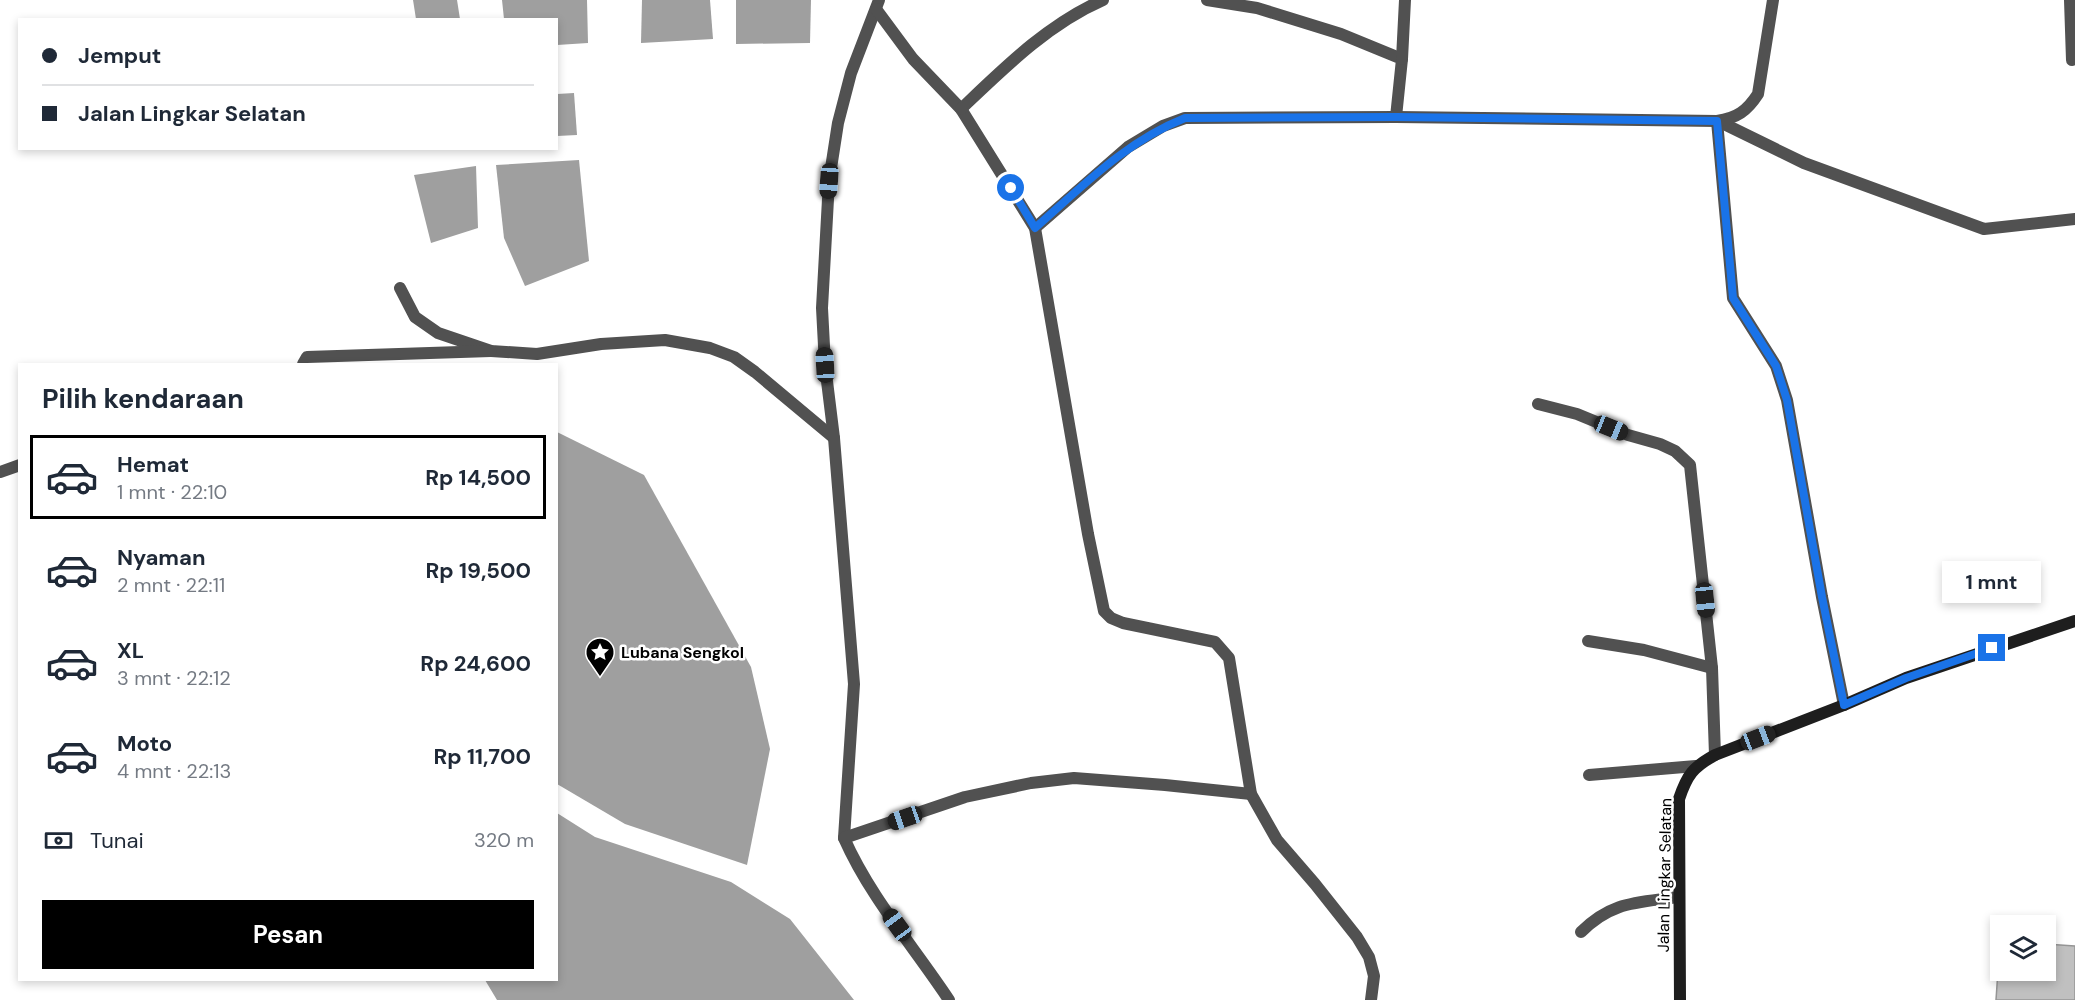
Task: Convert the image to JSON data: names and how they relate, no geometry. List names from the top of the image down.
{
  "streets": {
    "main road": ["Jalan Lingkar Selatan"]
  },
  "places": {
    "place": ["Lubana Sengkol"]
  },
  "page": {
    "banner": ["Jemput", "Jalan Lingkar Selatan"],
    "heading": "Pilih kendaraan",
    "list": [
      {
        "name": "Hemat",
        "note": "1 mnt · 22:10",
        "value": "Rp 14,500"
      },
      {
        "name": "Nyaman",
        "note": "2 mnt · 22:11",
        "value": "Rp 19,500"
      },
      {
        "name": "XL",
        "note": "3 mnt · 22:12",
        "value": "Rp 24,600"
      },
      {
        "name": "Moto",
        "note": "4 mnt · 22:13",
        "value": "Rp 11,700"
      }
    ],
    "bubble": "1 mnt",
    "pay": ["Tunai", "320 m"],
    "buttons": "Pesan"
  }
}
